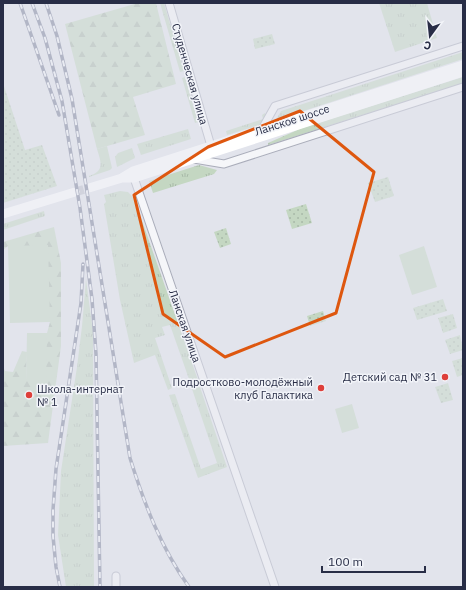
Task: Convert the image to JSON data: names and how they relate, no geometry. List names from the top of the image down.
{
  "streets": {
    "main road": ["Ланское шоссе"],
    "street": ["Студенческая улица", "Ланская улица"]
  },
  "crossings": [
    ["Студенческая улица", "Ланское шоссе"],
    ["Ланское шоссе", "Ланская улица"]
  ],
  "places": ["Детский сад № 31", "Подростково-молодёжный клуб Галактика", "Школа-интернат № 1"],
  "scale_bar": "100 m",
  "north": "bottom"
}
